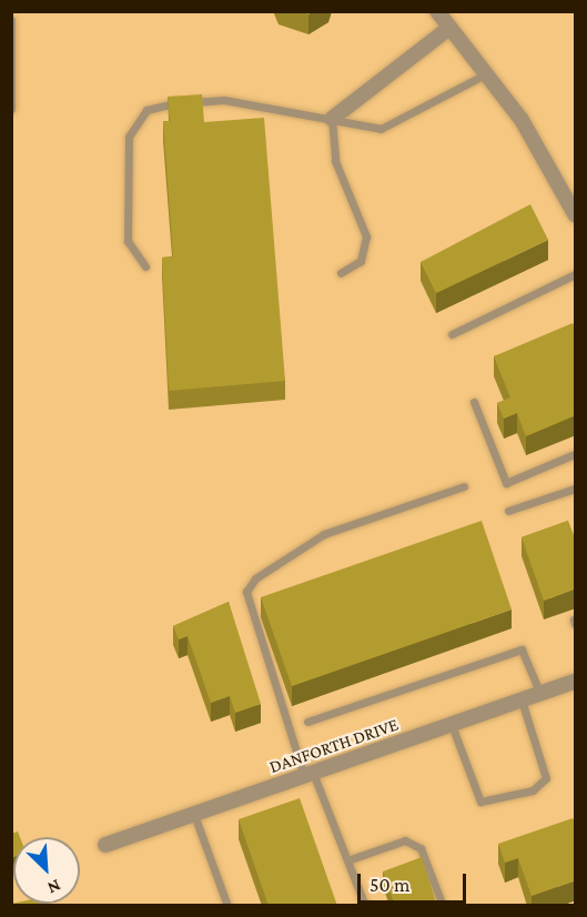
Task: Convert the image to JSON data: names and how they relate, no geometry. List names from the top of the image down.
{
  "streets": {
    "street": ["DANFORTH DRIVE"]
  },
  "scale_bar": "50 m",
  "north": "bottom right"
}
